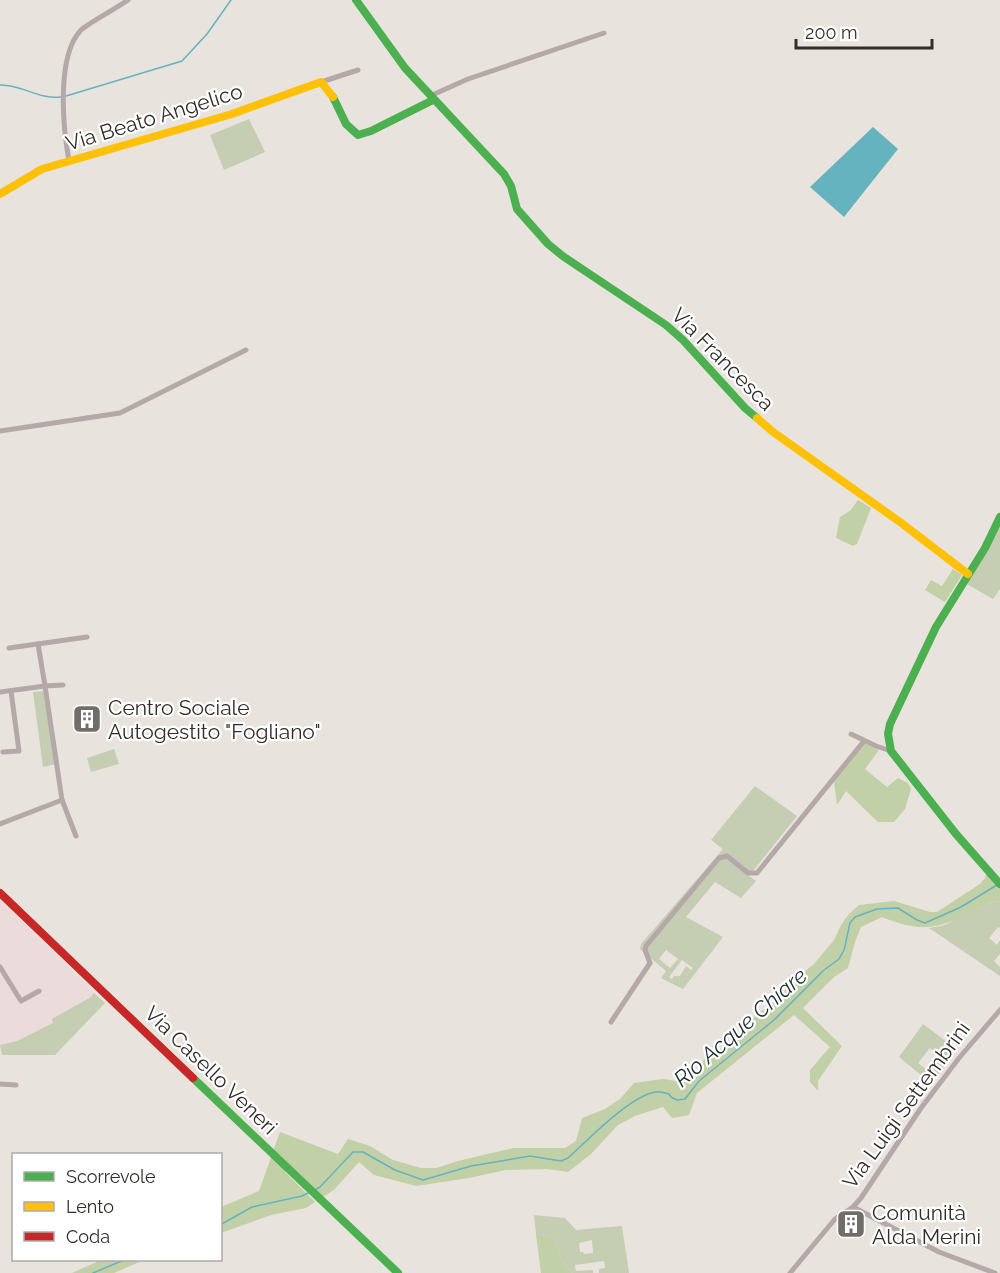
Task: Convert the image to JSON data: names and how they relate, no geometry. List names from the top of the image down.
{
  "streets": {
    "street": [
      "Via Beato Angelico",
      "Via Francesca",
      "Via Casello Veneri",
      "Via Luigi Settembrini"
    ]
  },
  "water": ["Rio Acque Chiare"],
  "places": {
    "building": ["Centro Sociale Autogestito \"Fogliano\"", "Comunità Alda Merini"]
  },
  "legend": ["Scorrevole", "Lento", "Coda"],
  "scale_bar": "200 m"
}
